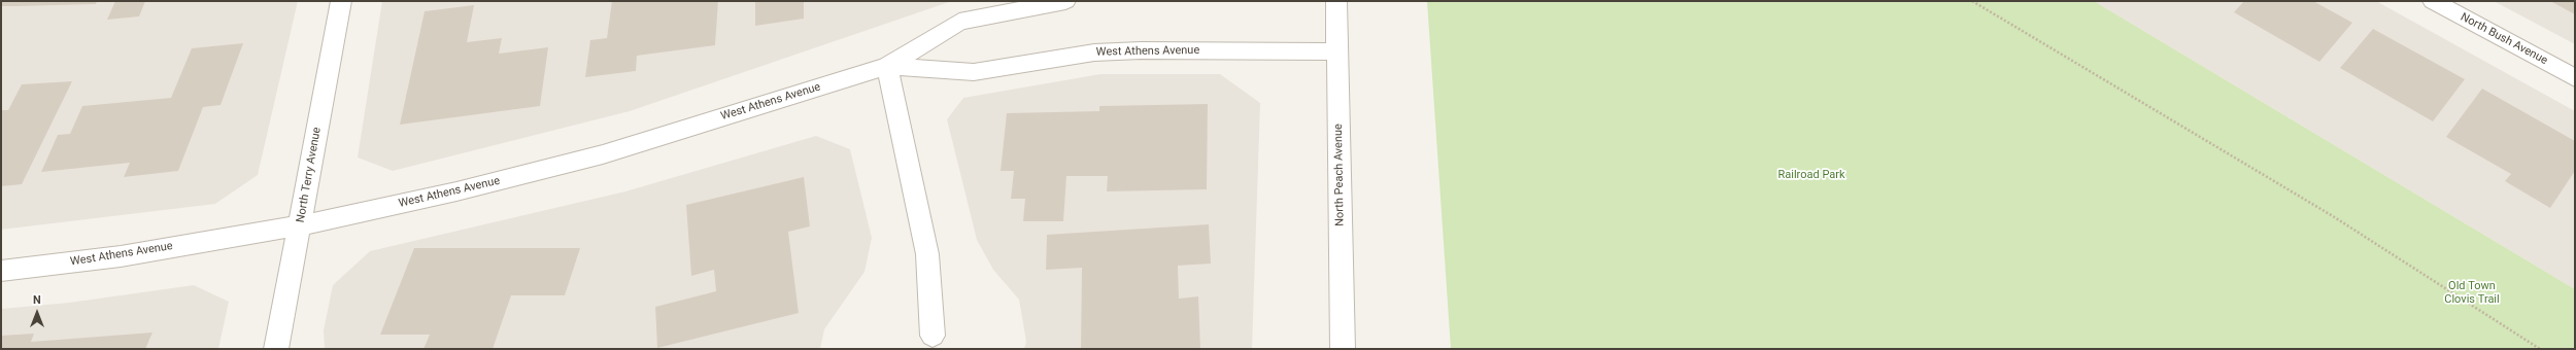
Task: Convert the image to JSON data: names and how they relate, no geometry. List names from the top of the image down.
{
  "streets": {
    "street": [
      "North Bush Avenue",
      "West Athens Avenue",
      "North Terry Avenue",
      "North Peach Avenue"
    ]
  },
  "crossings": [
    ["West Athens Avenue", "North Terry Avenue"],
    ["West Athens Avenue", "North Peach Avenue"]
  ],
  "parks": ["Railroad Park", "Old Town Clovis Trail"],
  "north": "top"
}
